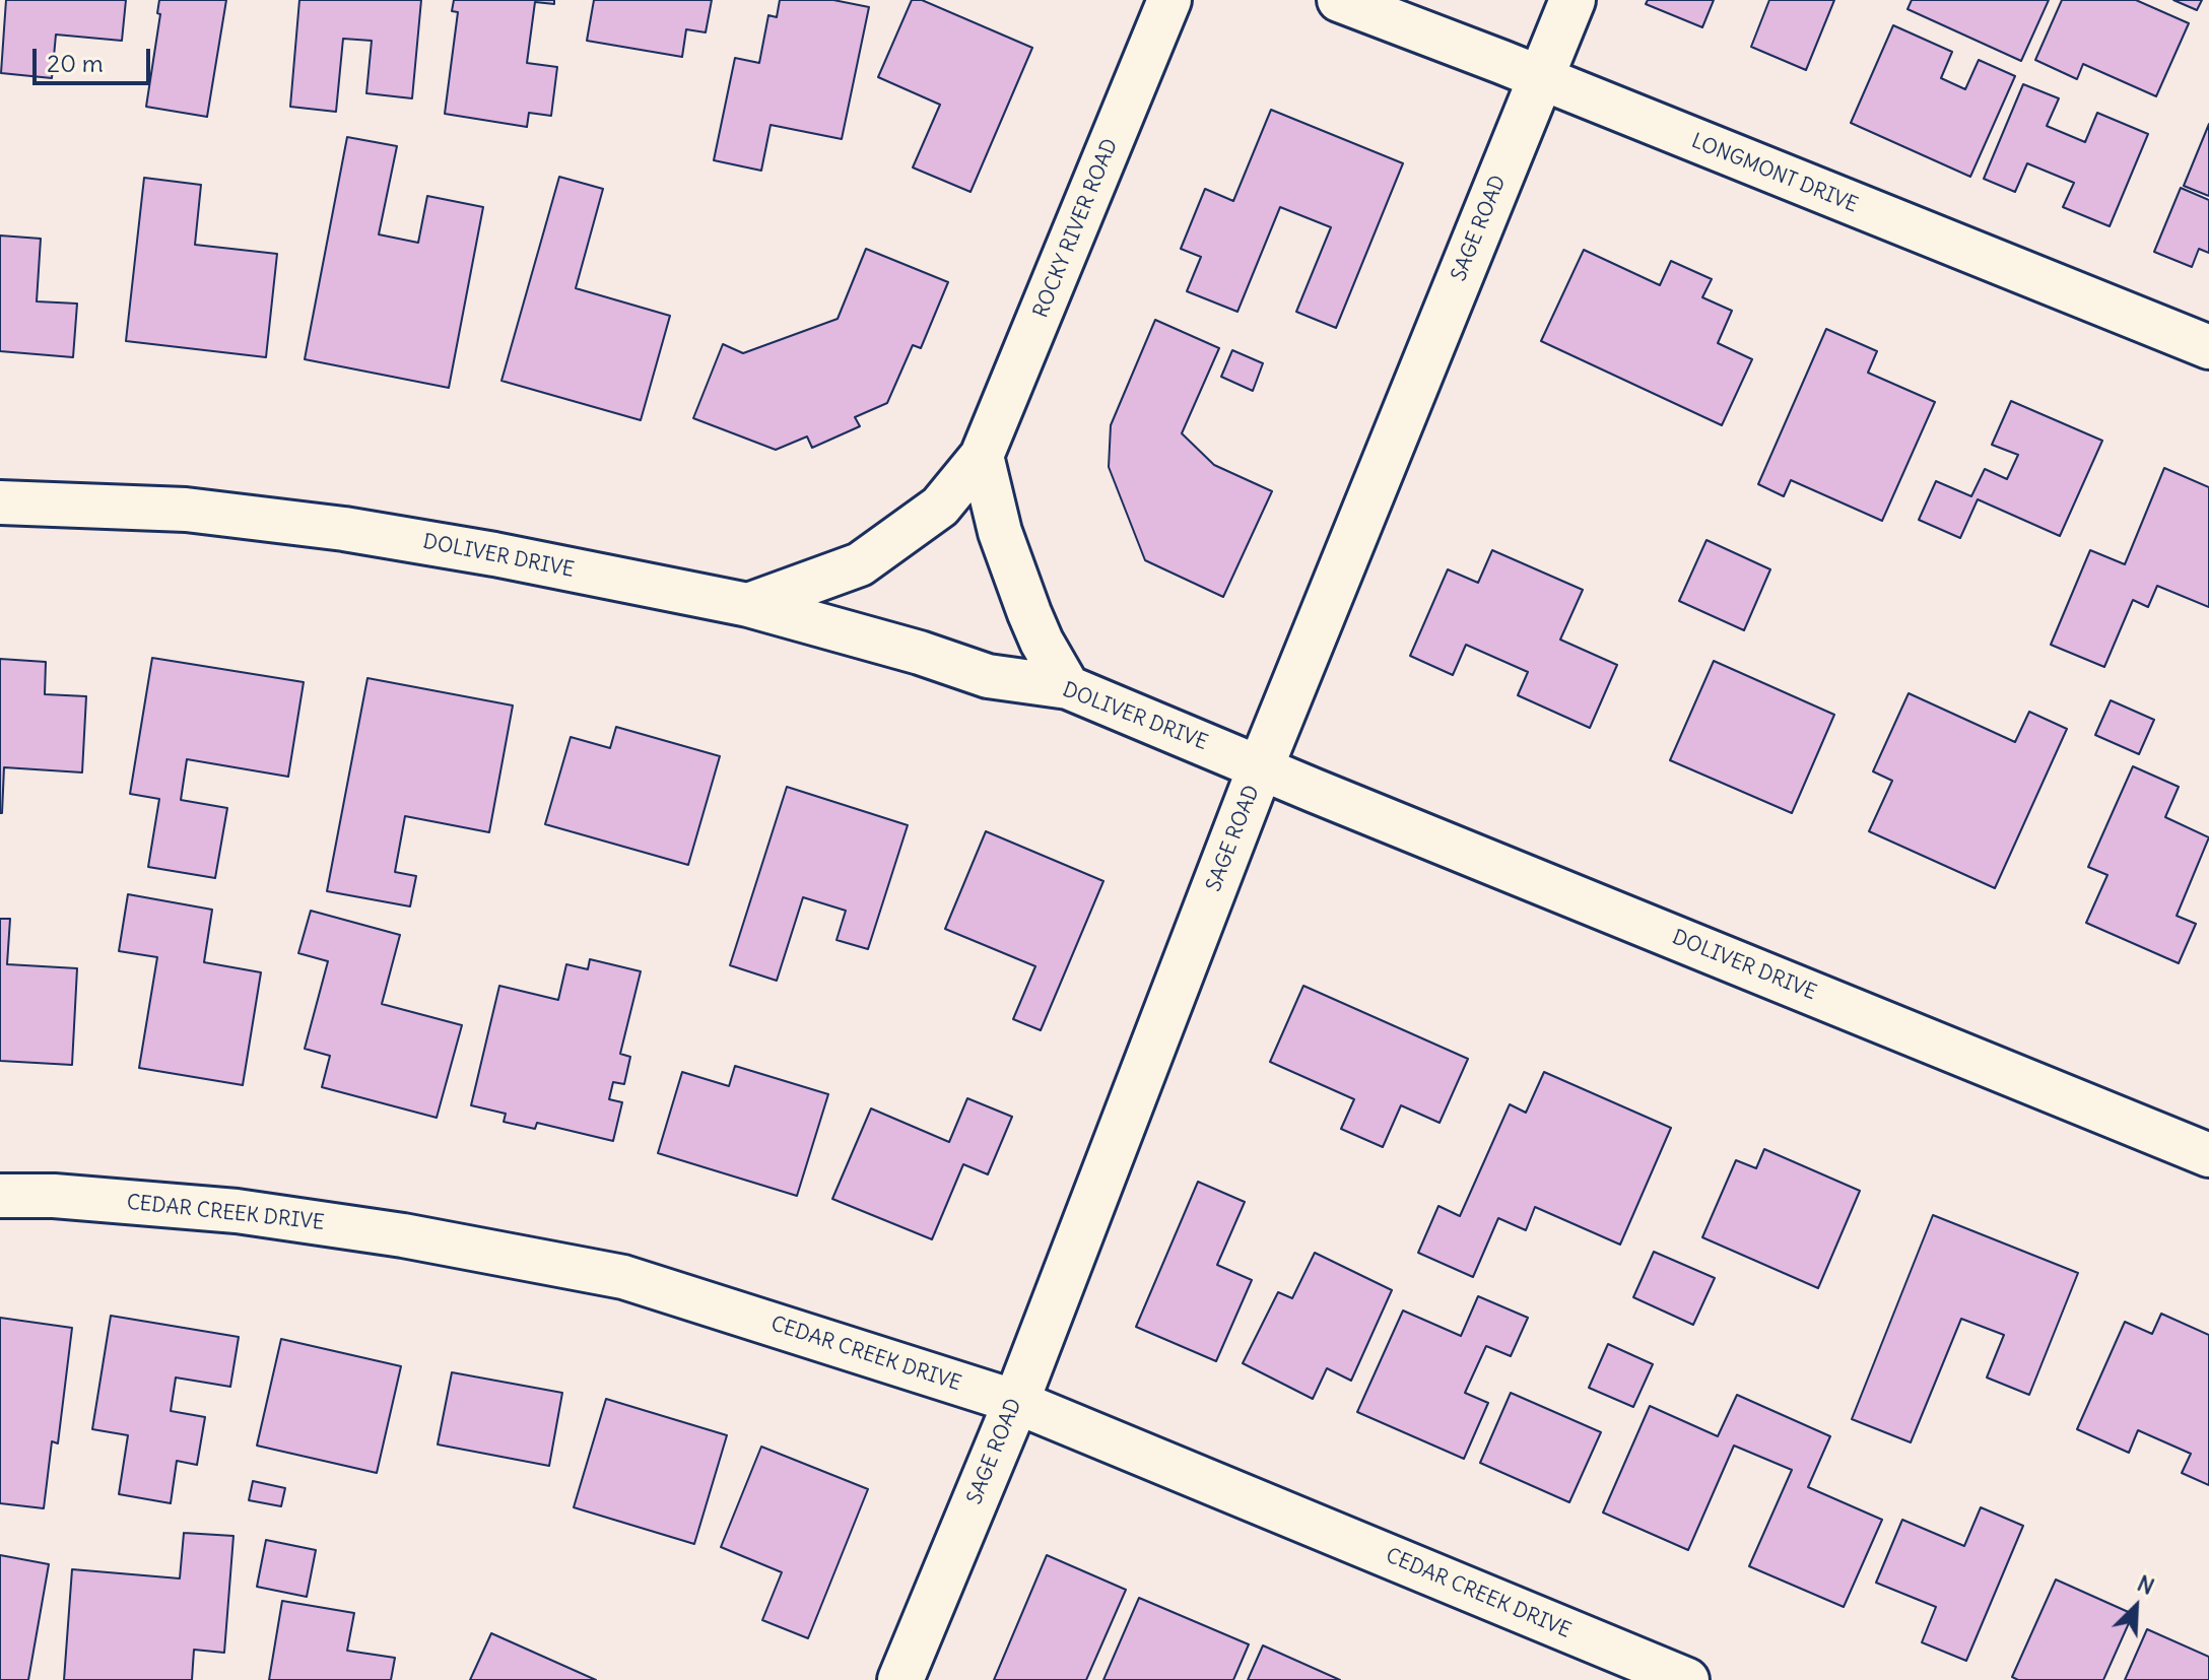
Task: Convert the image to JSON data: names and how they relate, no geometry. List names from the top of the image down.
{
  "streets": {
    "street": [
      "LONGMONT DRIVE",
      "ROCKY RIVER ROAD",
      "SAGE ROAD",
      "DOLIVER DRIVE",
      "CEDAR CREEK DRIVE"
    ]
  },
  "crossings": [
    ["LONGMONT DRIVE", "SAGE ROAD"],
    ["ROCKY RIVER ROAD", "DOLIVER DRIVE"],
    ["SAGE ROAD", "DOLIVER DRIVE"],
    ["SAGE ROAD", "CEDAR CREEK DRIVE"]
  ],
  "scale_bar": "20 m",
  "north": "top right"
}
